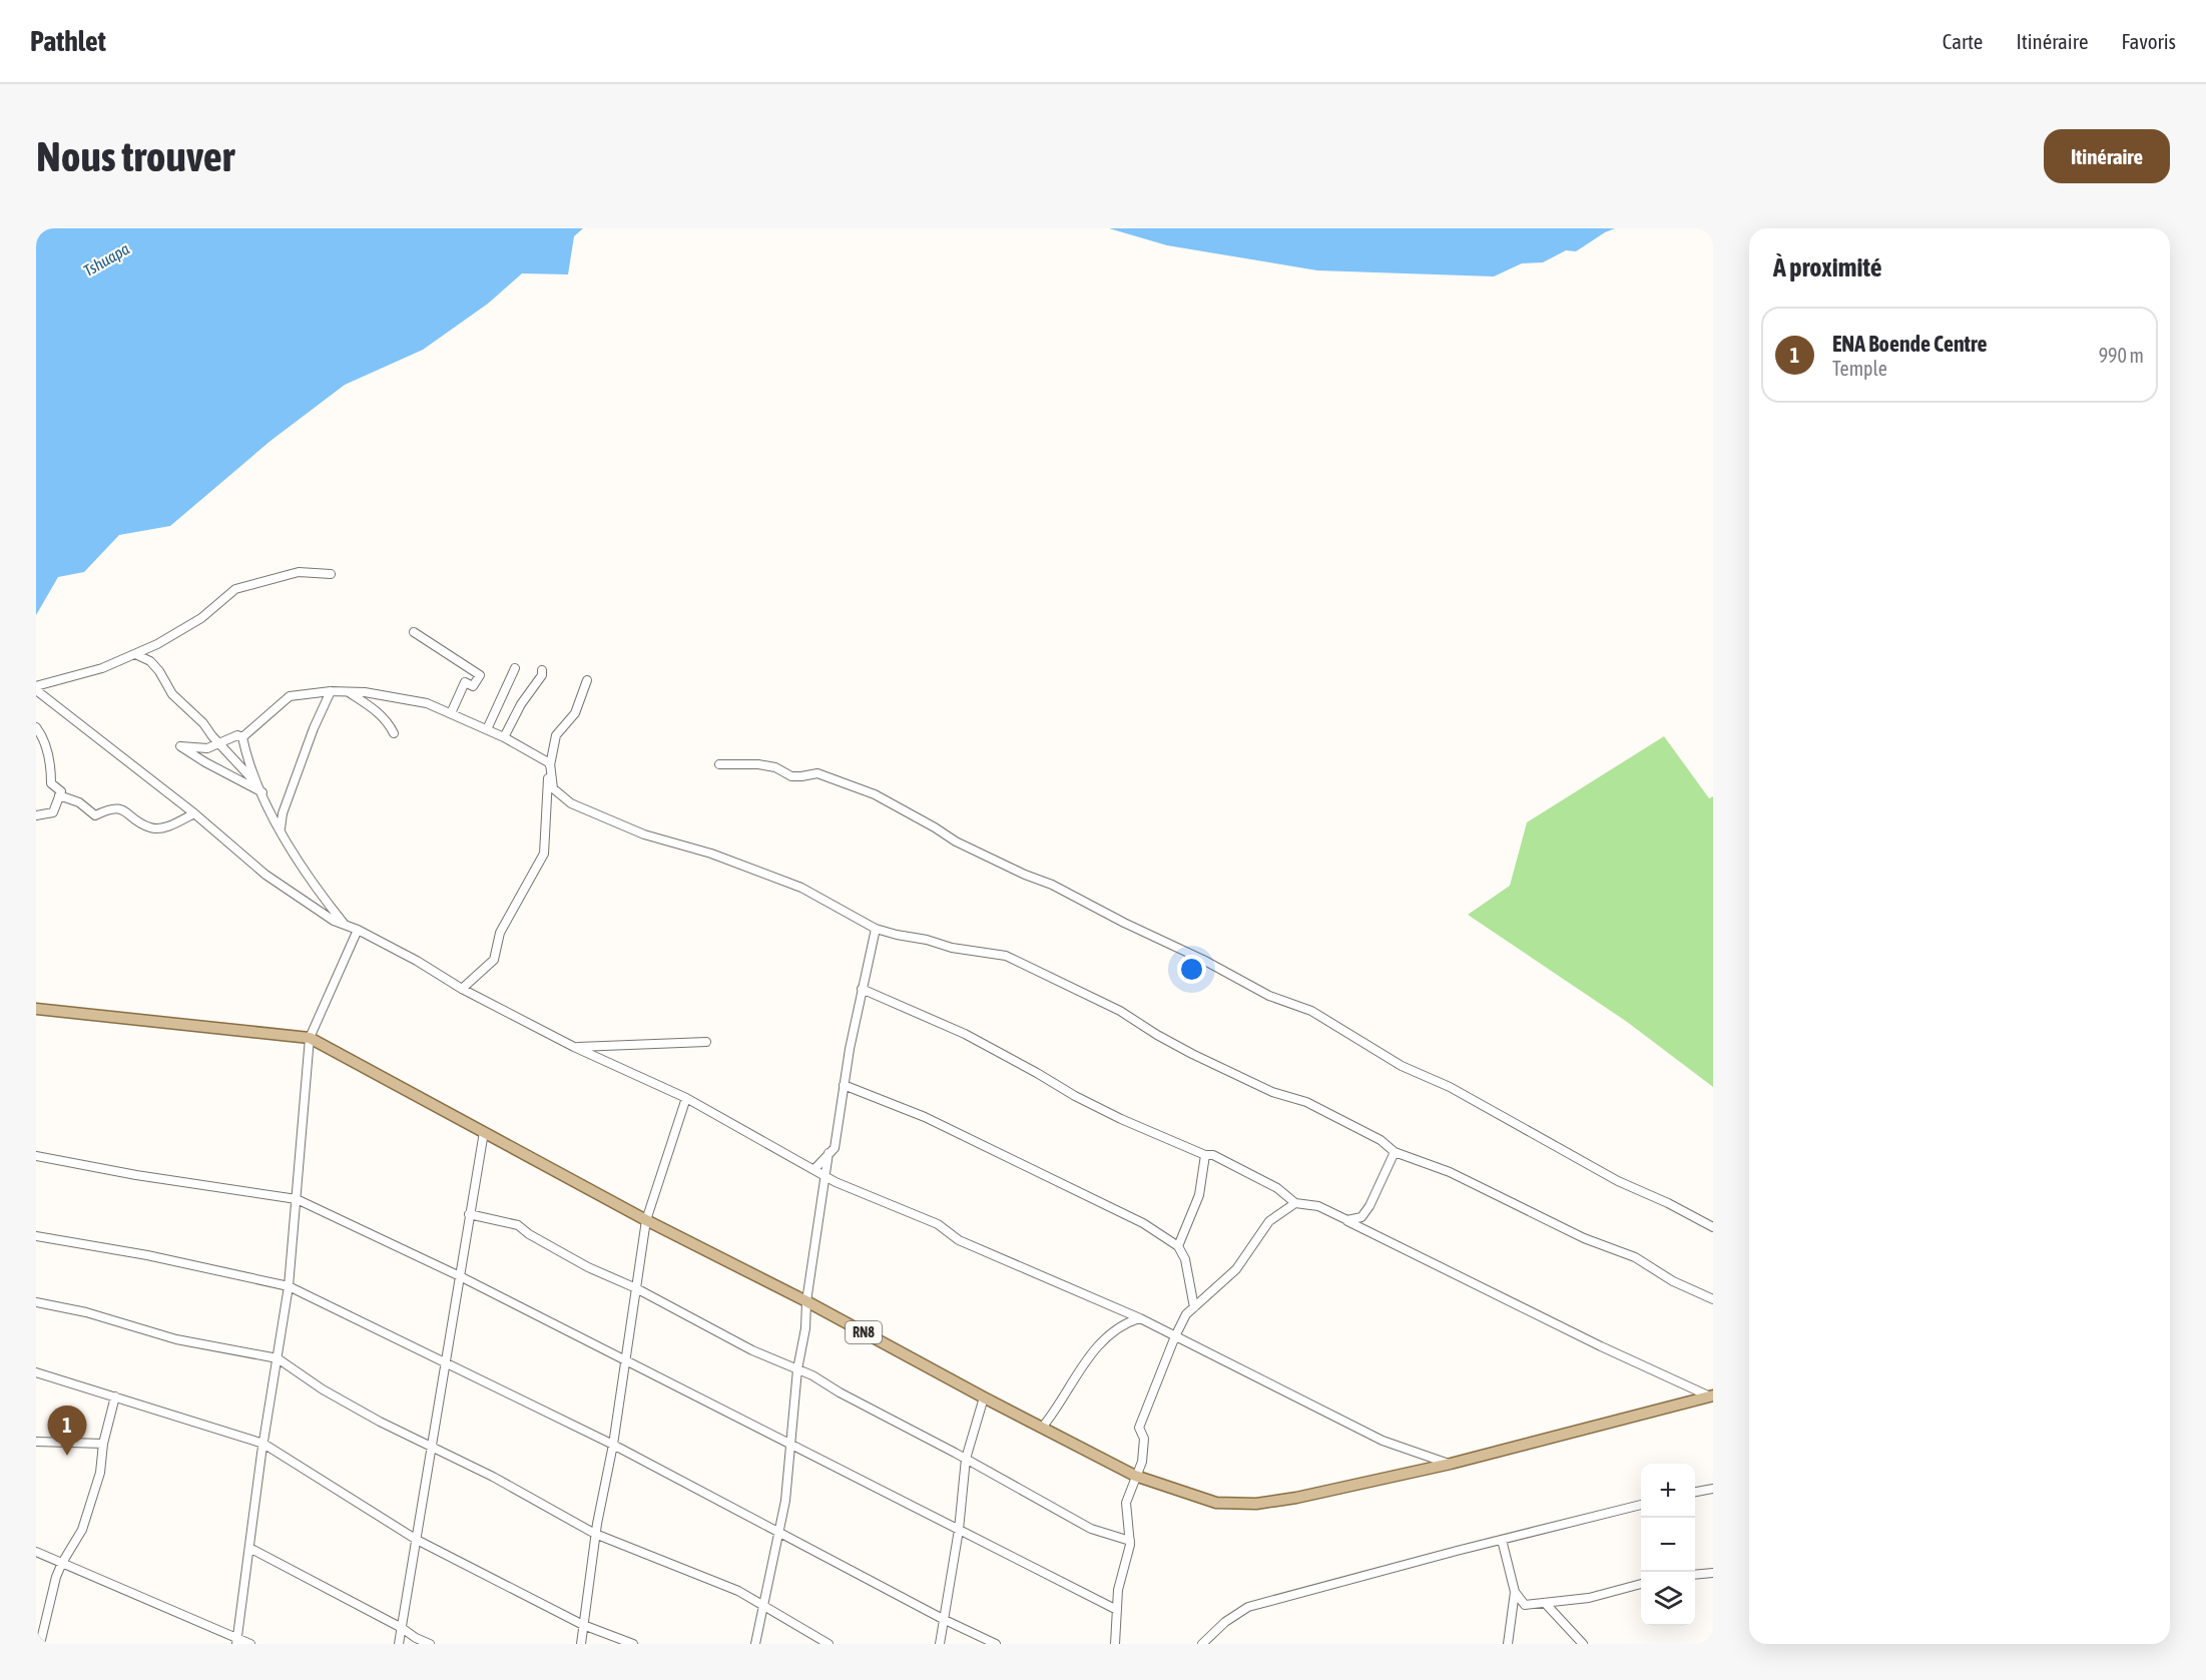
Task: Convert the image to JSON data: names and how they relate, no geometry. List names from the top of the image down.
{
  "streets": {
    "main road": ["RN8"]
  },
  "water": ["Tshuapa"],
  "page": {
    "header": "Pathlet",
    "nav": ["Carte", "Itinéraire", "Favoris"],
    "buttons": "Itinéraire",
    "title": "Nous trouver",
    "heading": "À proximité",
    "list": [
      {
        "mark": "1",
        "name": "ENA Boende Centre",
        "note": "Temple",
        "value": "990 m"
      }
    ],
    "pins": "1",
    "map_buttons": ["+", "−"]
  }
}
